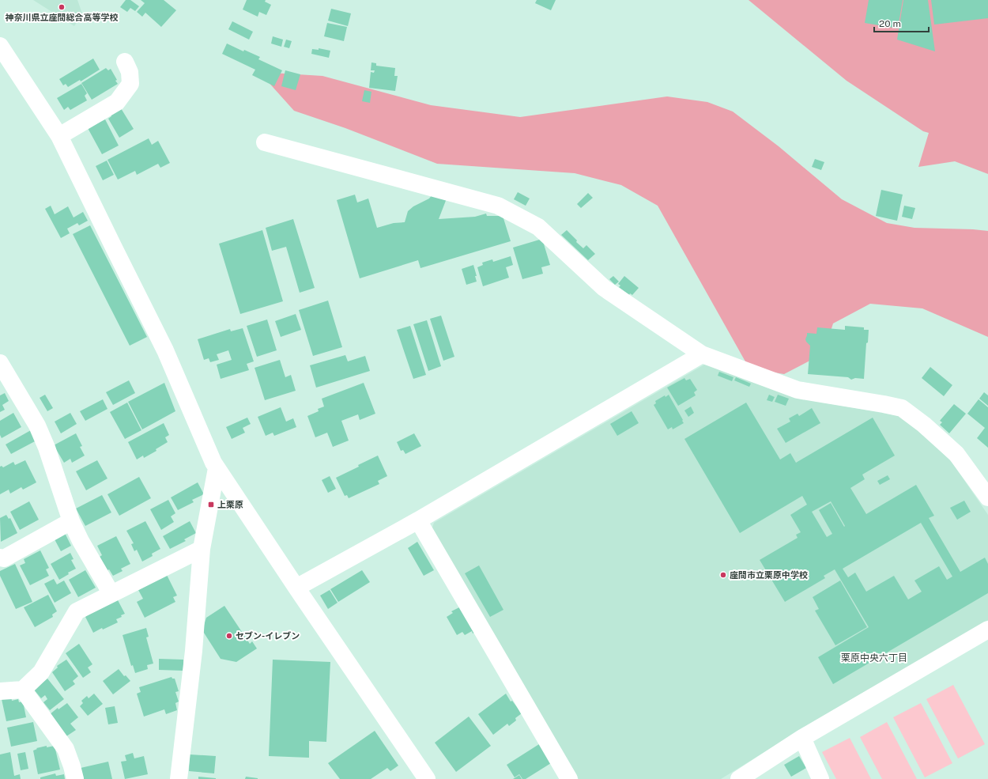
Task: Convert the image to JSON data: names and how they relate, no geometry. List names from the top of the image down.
{
  "districts": ["栗原中央六丁目"],
  "places": {
    "other": ["神奈川県立座間総合高等学校", "座間市立栗原中学校", "セブン-イレブン"],
    "transit": ["上栗原"]
  },
  "scale_bar": "20 m"
}
